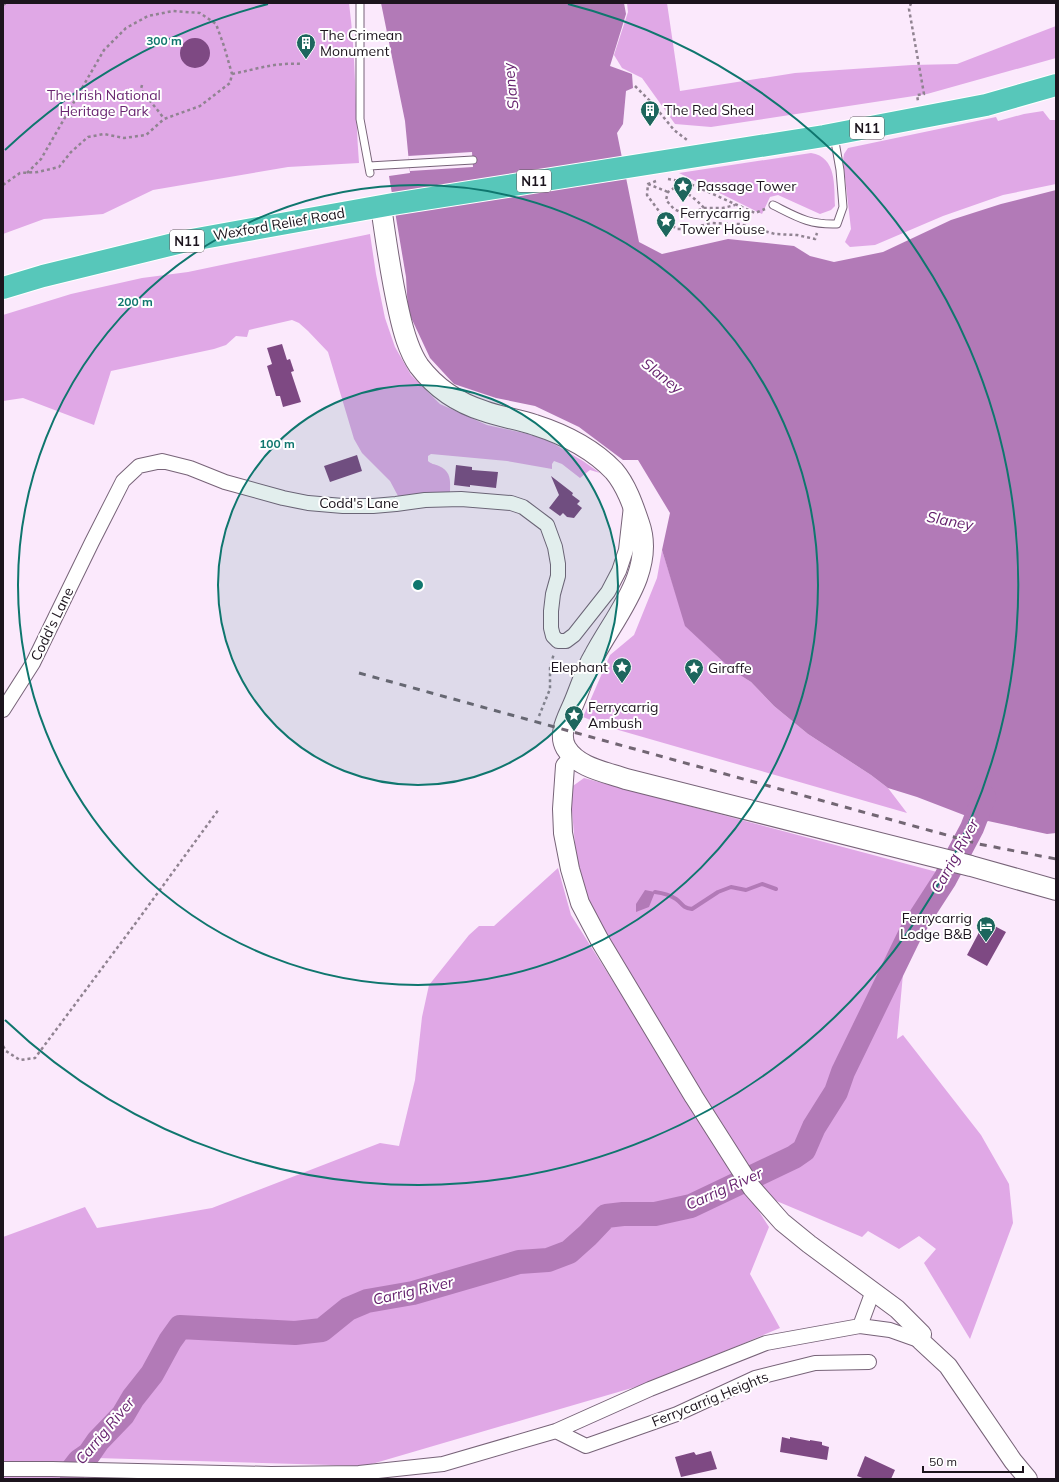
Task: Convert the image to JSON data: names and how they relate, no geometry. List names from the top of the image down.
{
  "streets": {
    "highway": ["N11", "Wexford Relief Road"],
    "street": ["Codd's Lane", "Ferrycarrig Heights"]
  },
  "crossings": [
    ["N11", "Wexford Relief Road"]
  ],
  "water": ["Slaney", "Carrig River"],
  "parks": ["The Irish National Heritage Park"],
  "places": {
    "building": ["The Crimean Monument", "The Red Shed"],
    "place": [
      "Passage Tower",
      "Ferrycarrig Tower House",
      "Elephant",
      "Giraffe",
      "Ferrycarrig Ambush"
    ],
    "hotel": ["Ferrycarrig Lodge B&B"]
  },
  "scale_bar": "50 m",
  "rings": ["300 m", "200 m", "100 m"]
}
